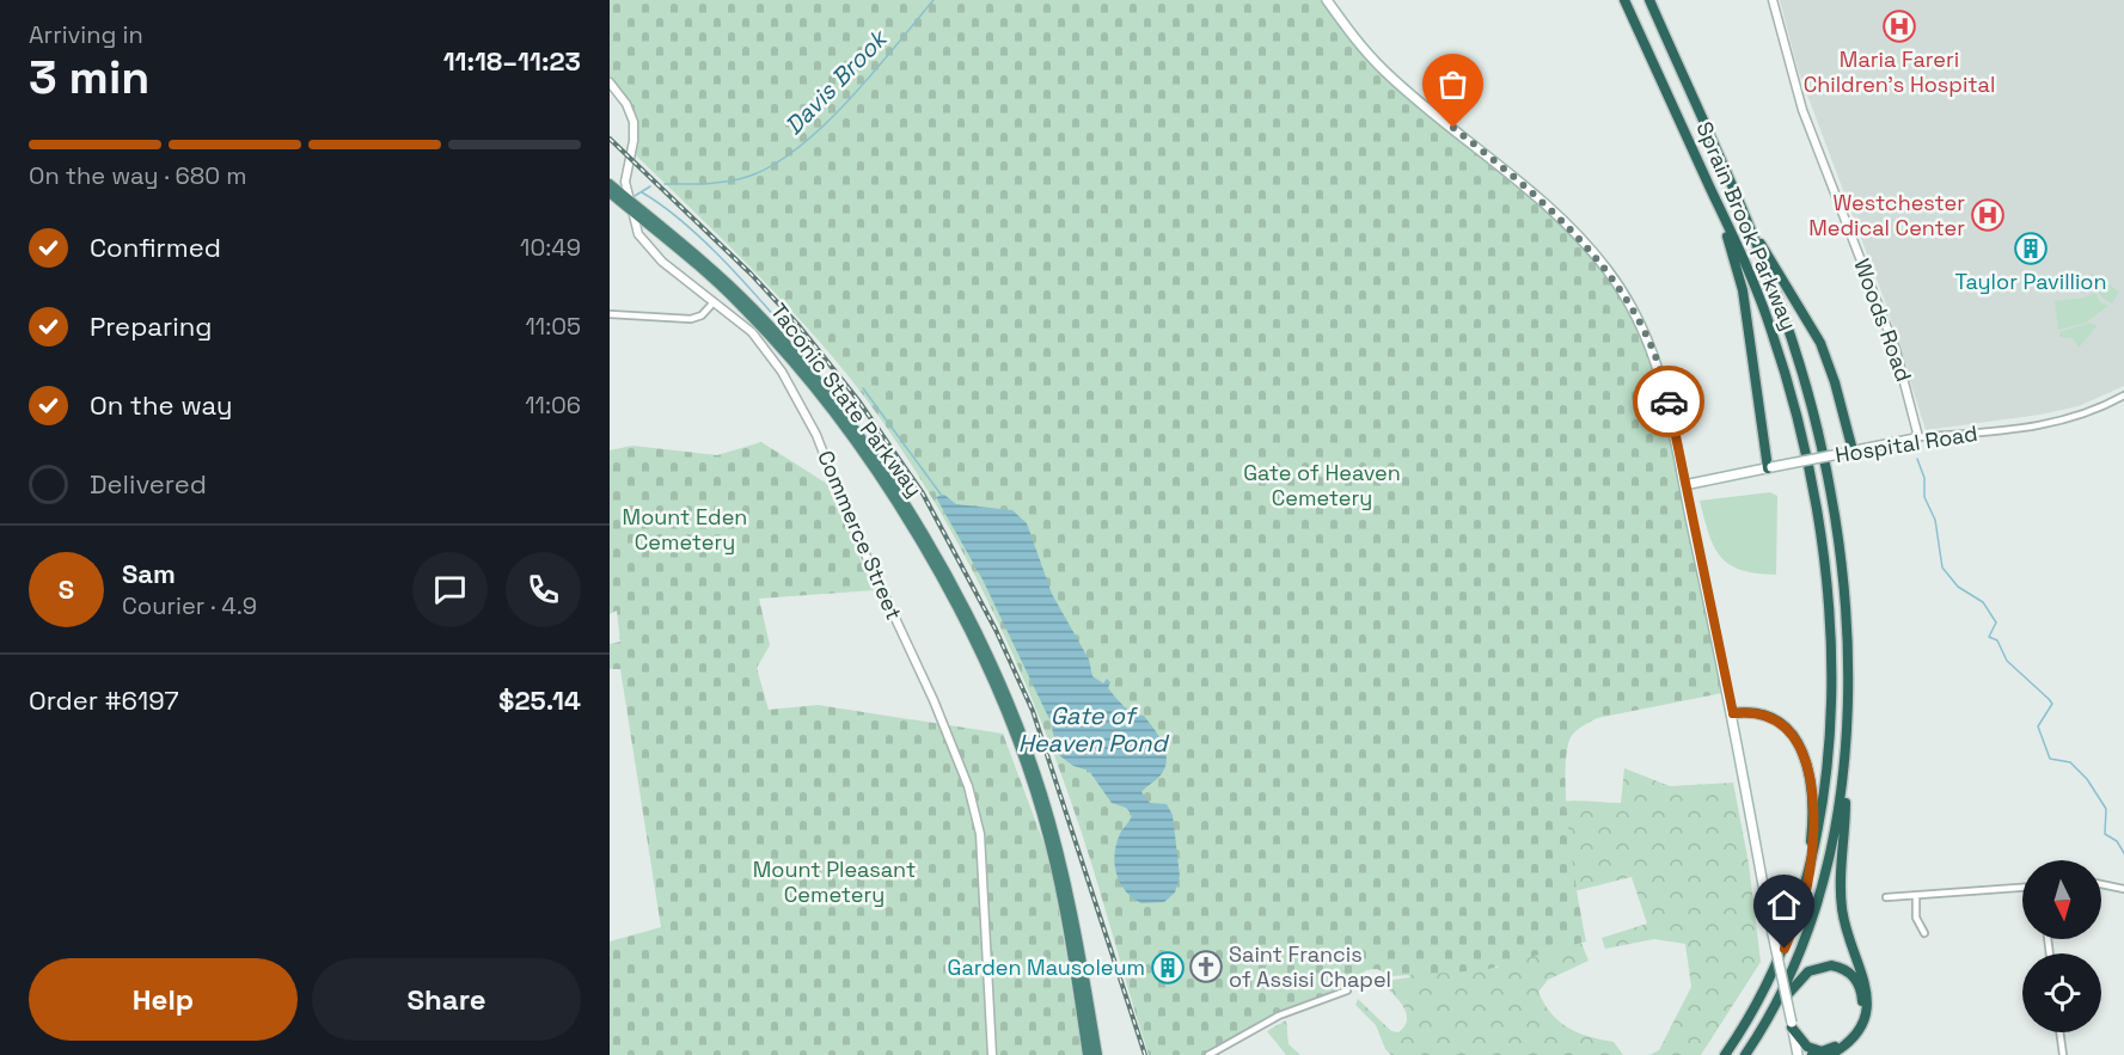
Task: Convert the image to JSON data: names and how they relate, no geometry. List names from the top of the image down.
{
  "streets": {
    "highway": ["Sprain Brook Parkway", "Taconic State Parkway"],
    "main road": ["Hospital Road"],
    "street": ["Woods Road", "Commerce Street"]
  },
  "crossings": [
    ["Woods Road", "Hospital Road"],
    ["Taconic State Parkway", "Commerce Street"]
  ],
  "water": ["Davis Brook", "Gate of Heaven Pond"],
  "parks": ["Gate of Heaven Cemetery", "Mount Eden Cemetery", "Mount Pleasant Cemetery"],
  "places": {
    "hospital": ["Maria Fareri Children's Hospital", "Westchester Medical Center"],
    "building": ["Taylor Pavillion", "Garden Mausoleum"],
    "church": ["Saint Francis of Assisi Chapel"]
  },
  "north": "bottom",
  "page": {
    "heading": ["3 min", "Arriving in", "11:18–11:23"],
    "panel": [
      "Sam",
      "Courier · 4.9",
      "Order #6197",
      "$25.14"
    ],
    "bar": "On the way · 680 m",
    "list": [
      ["Confirmed", "10:49"],
      ["Preparing", "11:05"],
      ["On the way", "11:06"],
      "Delivered"
    ],
    "round": "S",
    "buttons": ["Help", "Share"]
  }
}
